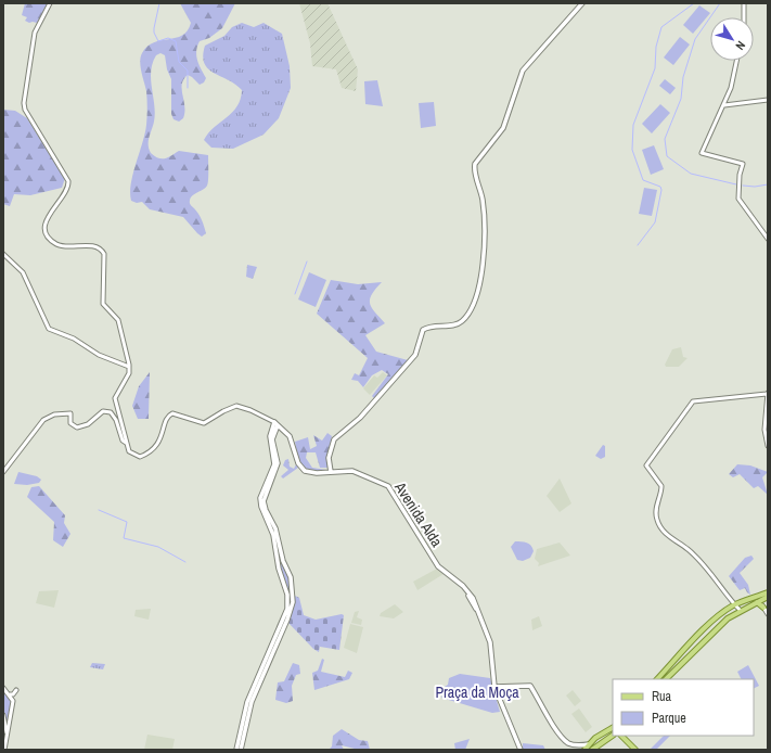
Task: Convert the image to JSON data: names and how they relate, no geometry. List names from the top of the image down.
{
  "streets": {
    "main road": ["Avenida Alda"]
  },
  "parks": ["Praça da Moça"],
  "legend": ["Rua", "Parque"],
  "north": "bottom right"
}
